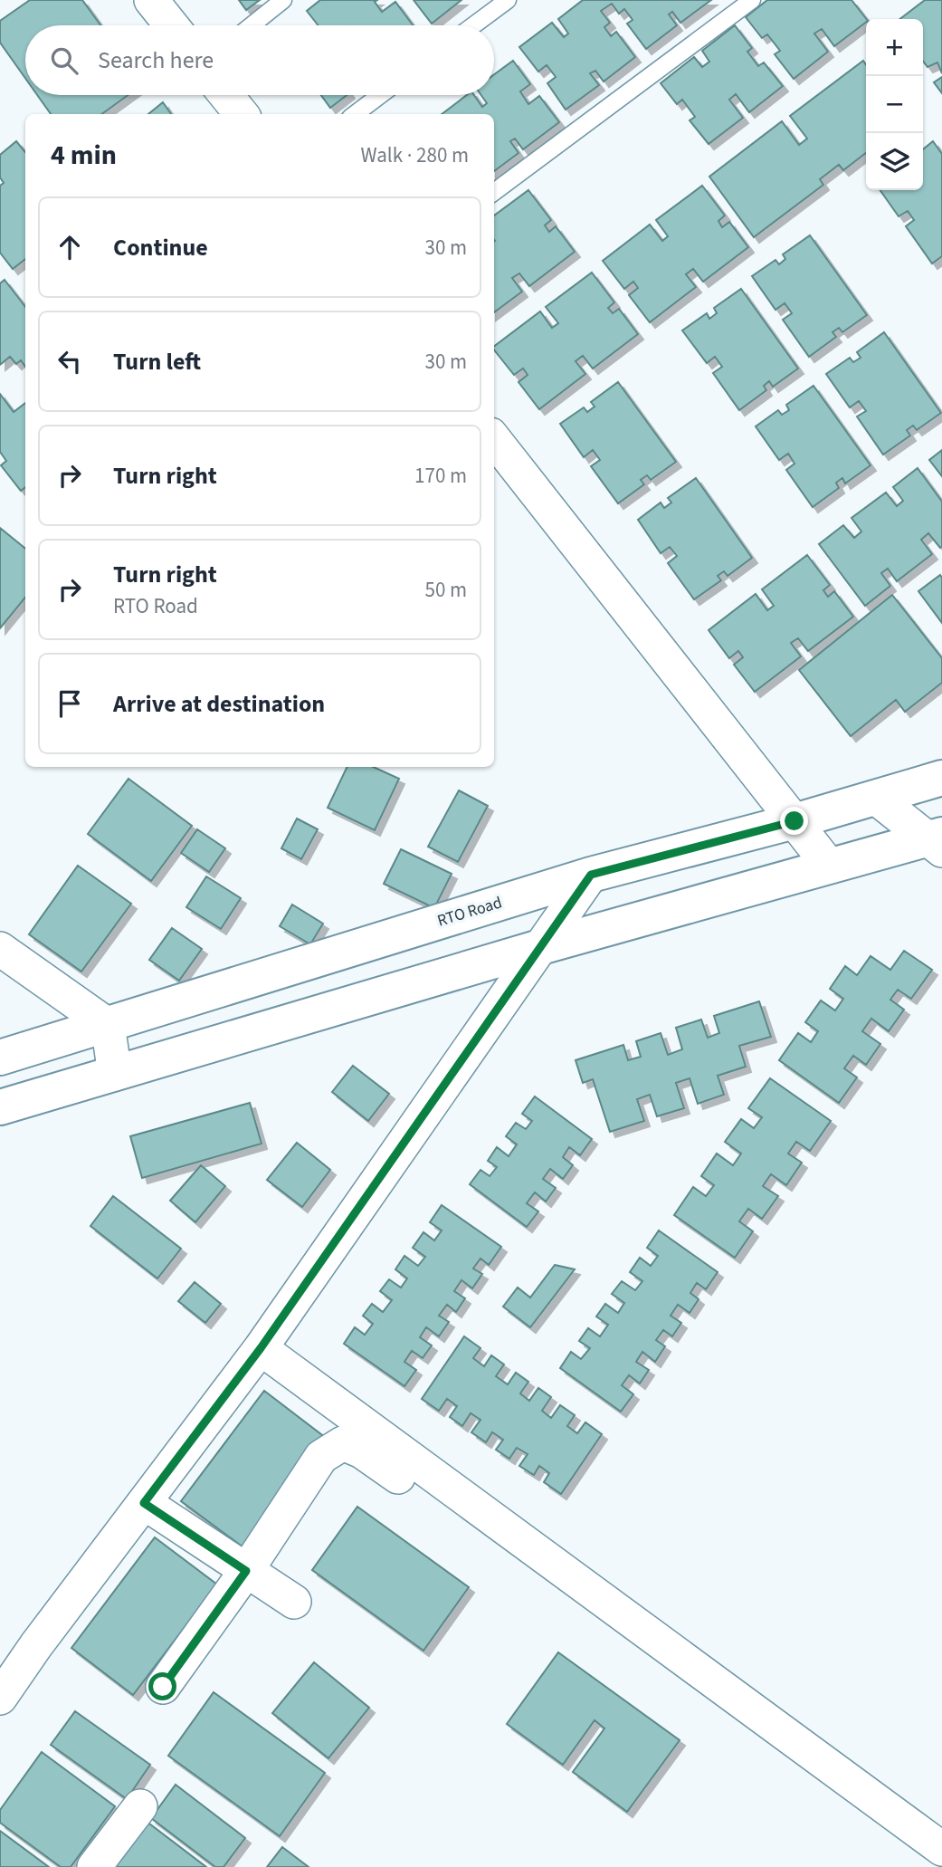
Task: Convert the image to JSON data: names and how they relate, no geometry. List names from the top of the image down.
{
  "streets": {
    "street": ["RTO Road"]
  },
  "page": {
    "map_buttons": ["+", "−"],
    "search": "Search here",
    "heading": ["4 min", "Walk · 280 m"],
    "list": [
      ["Continue", "30 m"],
      ["Turn left", "30 m"],
      ["Turn right", "170 m"],
      ["Turn right", "RTO Road", "50 m"],
      "Arrive at destination"
    ]
  }
}
